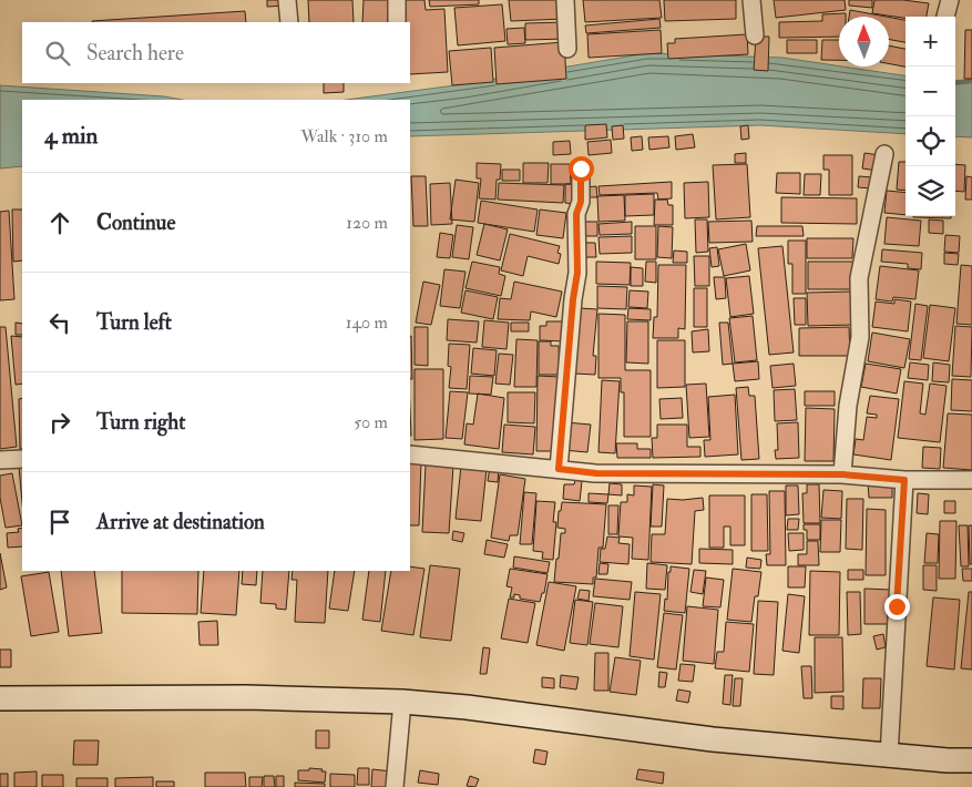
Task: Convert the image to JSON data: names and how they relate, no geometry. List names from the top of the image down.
{
  "north": "top",
  "page": {
    "map_buttons": ["+", "−"],
    "search": "Search here",
    "heading": ["4 min", "Walk · 310 m"],
    "list": [
      ["Continue", "120 m"],
      ["Turn left", "140 m"],
      ["Turn right", "50 m"],
      "Arrive at destination"
    ]
  }
}
